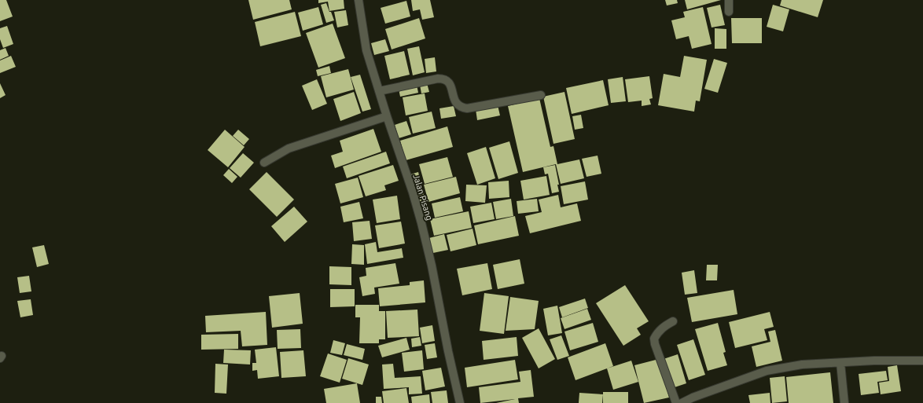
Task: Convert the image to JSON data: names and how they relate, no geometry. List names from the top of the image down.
{
  "streets": {
    "street": ["Jalan Pisang"]
  }
}
